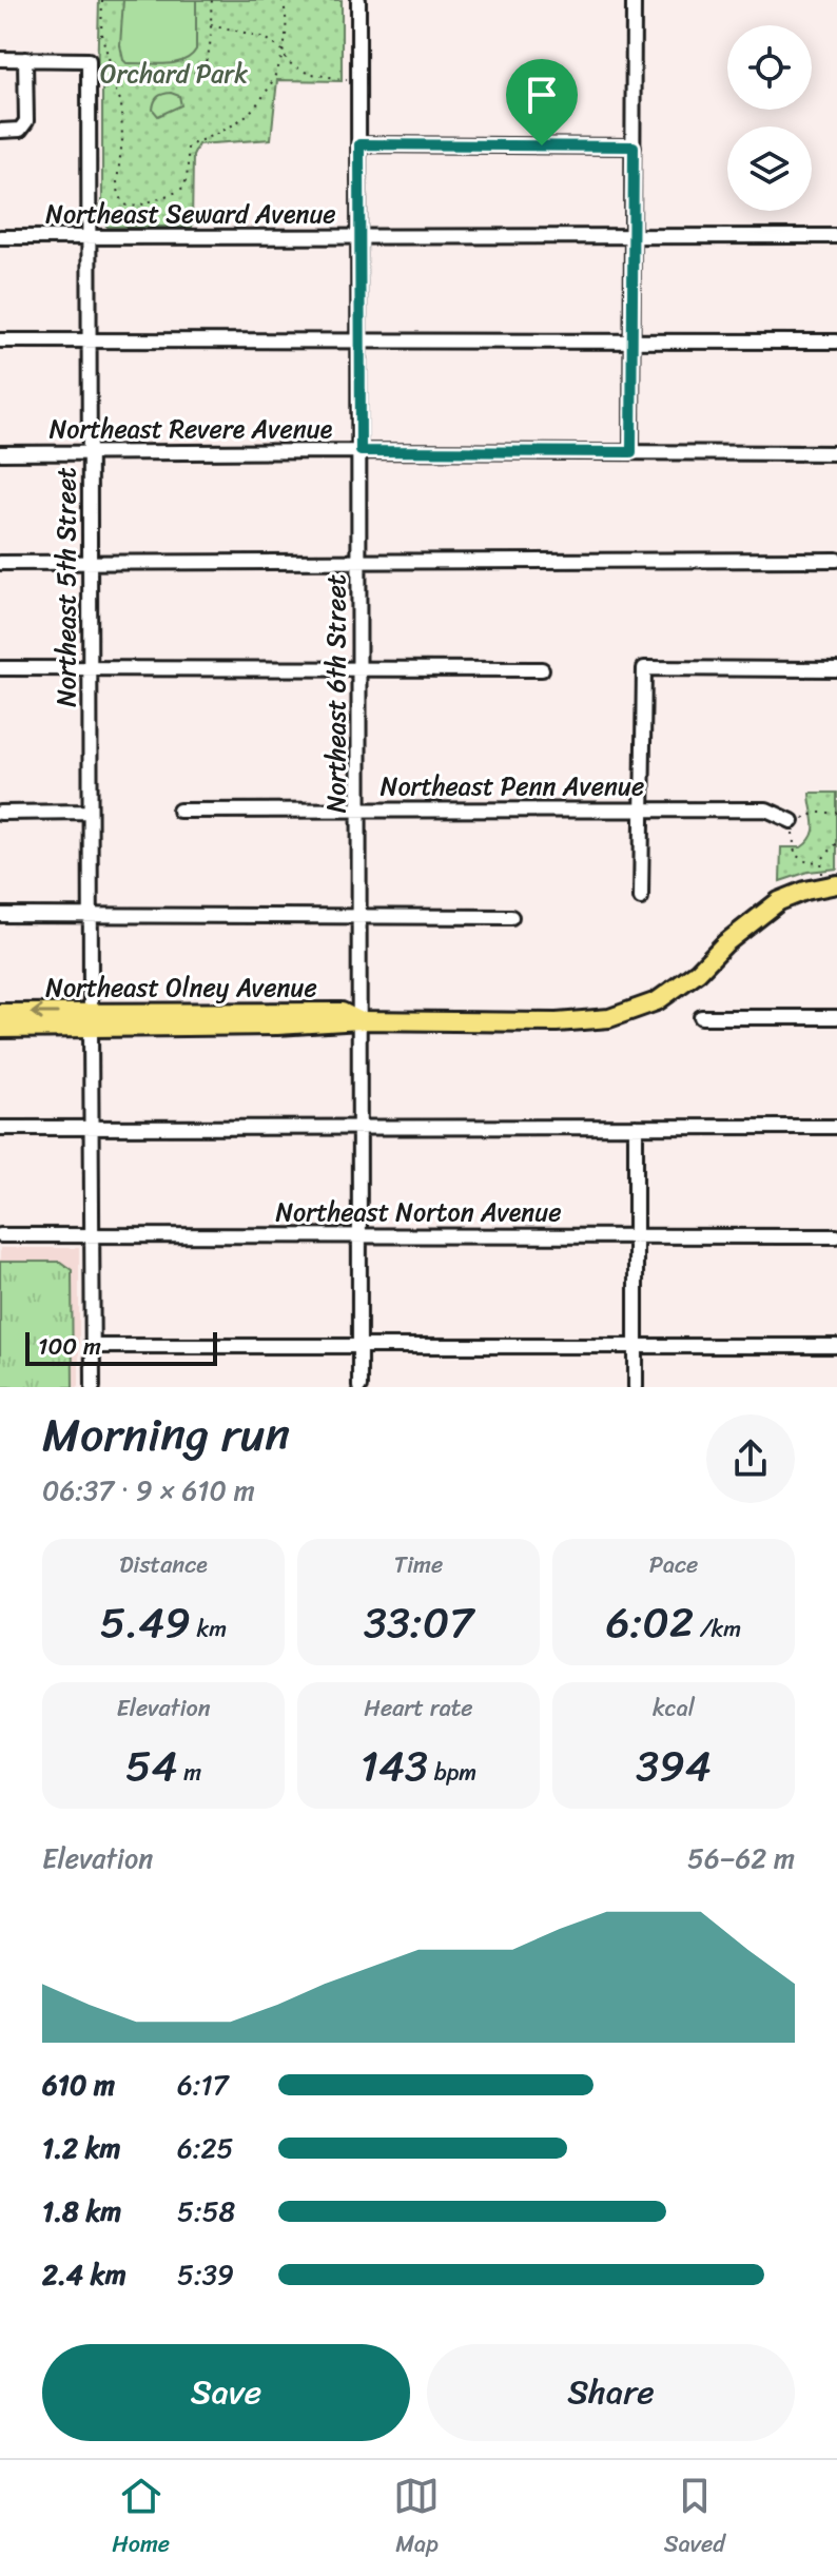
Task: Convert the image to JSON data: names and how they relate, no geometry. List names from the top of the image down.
{
  "streets": {
    "main road": ["Northeast Olney Avenue"],
    "street": [
      "Northeast Seward Avenue",
      "Northeast Revere Avenue",
      "Northeast 5th Street",
      "Northeast 6th Street",
      "Northeast Penn Avenue",
      "Northeast Norton Avenue"
    ]
  },
  "crossings": [
    ["Northeast Seward Avenue", "Northeast 5th Street"],
    ["Northeast Seward Avenue", "Northeast 6th Street"],
    ["Northeast Revere Avenue", "Northeast 5th Street"],
    ["Northeast Revere Avenue", "Northeast 6th Street"],
    ["Northeast 5th Street", "Northeast Olney Avenue"],
    ["Northeast 5th Street", "Northeast Norton Avenue"],
    ["Northeast 6th Street", "Northeast Penn Avenue"],
    ["Northeast 6th Street", "Northeast Olney Avenue"],
    ["Northeast 6th Street", "Northeast Norton Avenue"]
  ],
  "parks": ["Orchard Park"],
  "scale_bar": "100 m",
  "page": {
    "scale": "100 m",
    "heading": ["Morning run", "06:37 · 9 × 610 m"],
    "stats": [
      ["Distance", "5.49 km"],
      ["Time", "33:07"],
      ["Pace", "6:02 /km"],
      ["Elevation", "54 m"],
      ["Heart rate", "143 bpm"],
      ["kcal", "394"]
    ],
    "chart": ["Elevation", "56–62 m"],
    "list": [
      {
        "name": "610 m",
        "note": "6:17"
      },
      {
        "name": "1.2 km",
        "note": "6:25"
      },
      {
        "name": "1.8 km",
        "note": "5:58"
      },
      {
        "name": "2.4 km",
        "note": "5:39"
      }
    ],
    "buttons": ["Save", "Share"],
    "tabs": ["Home", "Map", "Saved"]
  }
}
